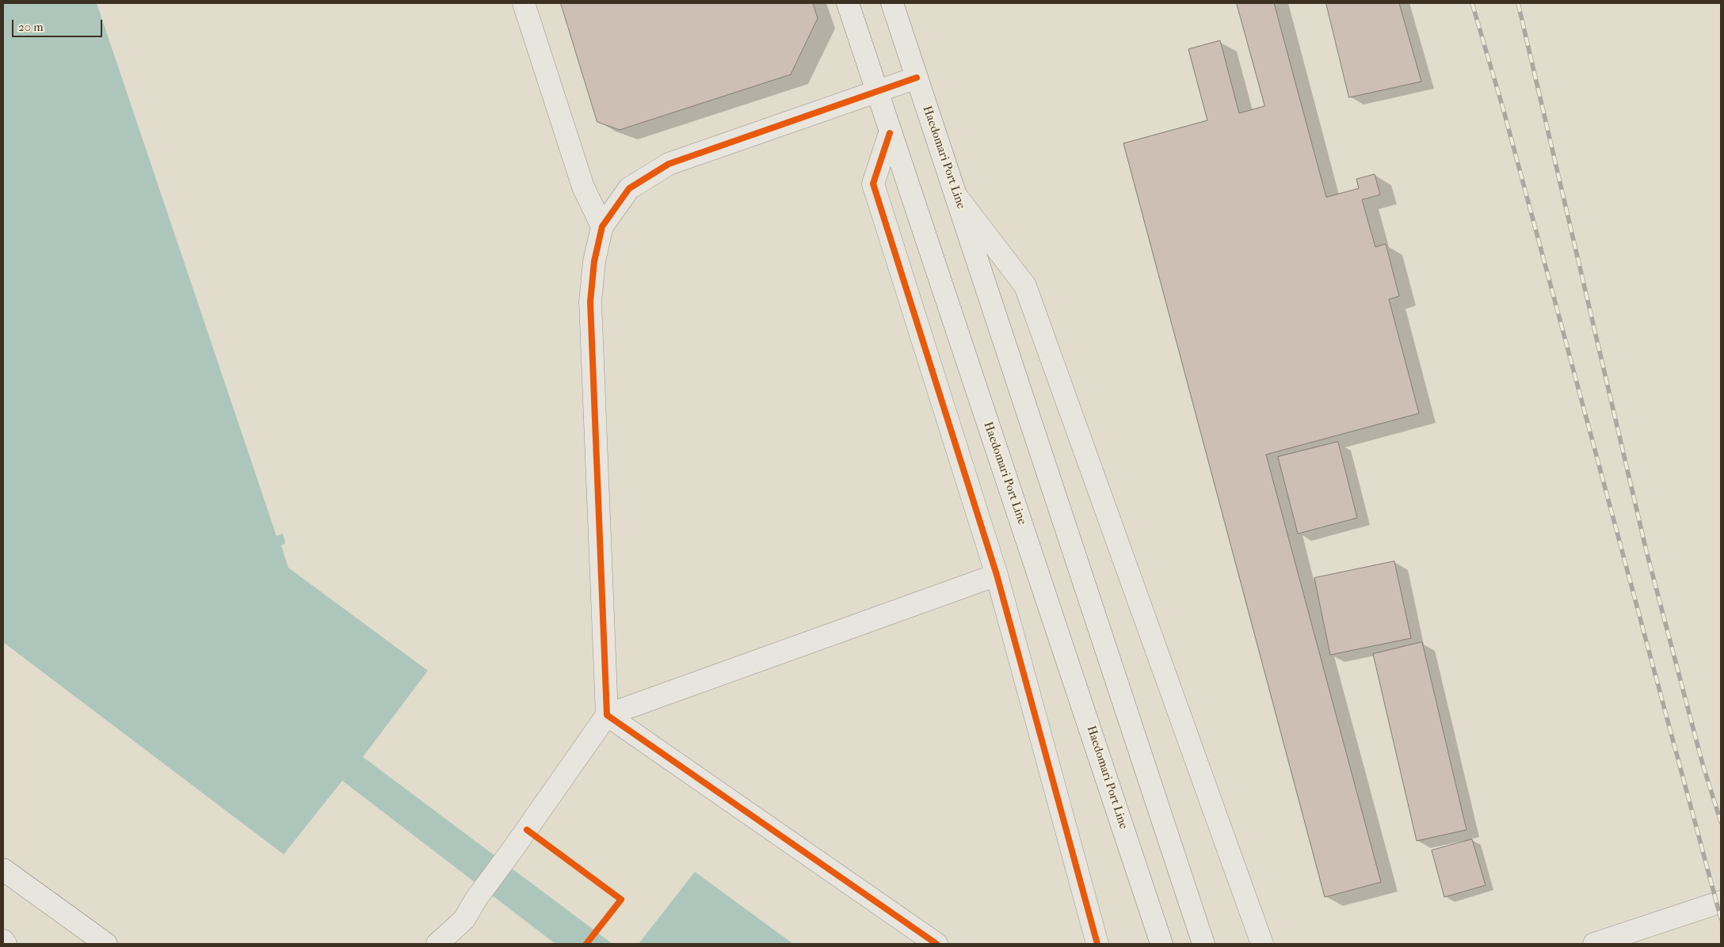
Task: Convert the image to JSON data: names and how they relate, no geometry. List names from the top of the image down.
{
  "streets": {
    "street": ["Haedomari Port Line"]
  },
  "scale_bar": "20 m"
}
